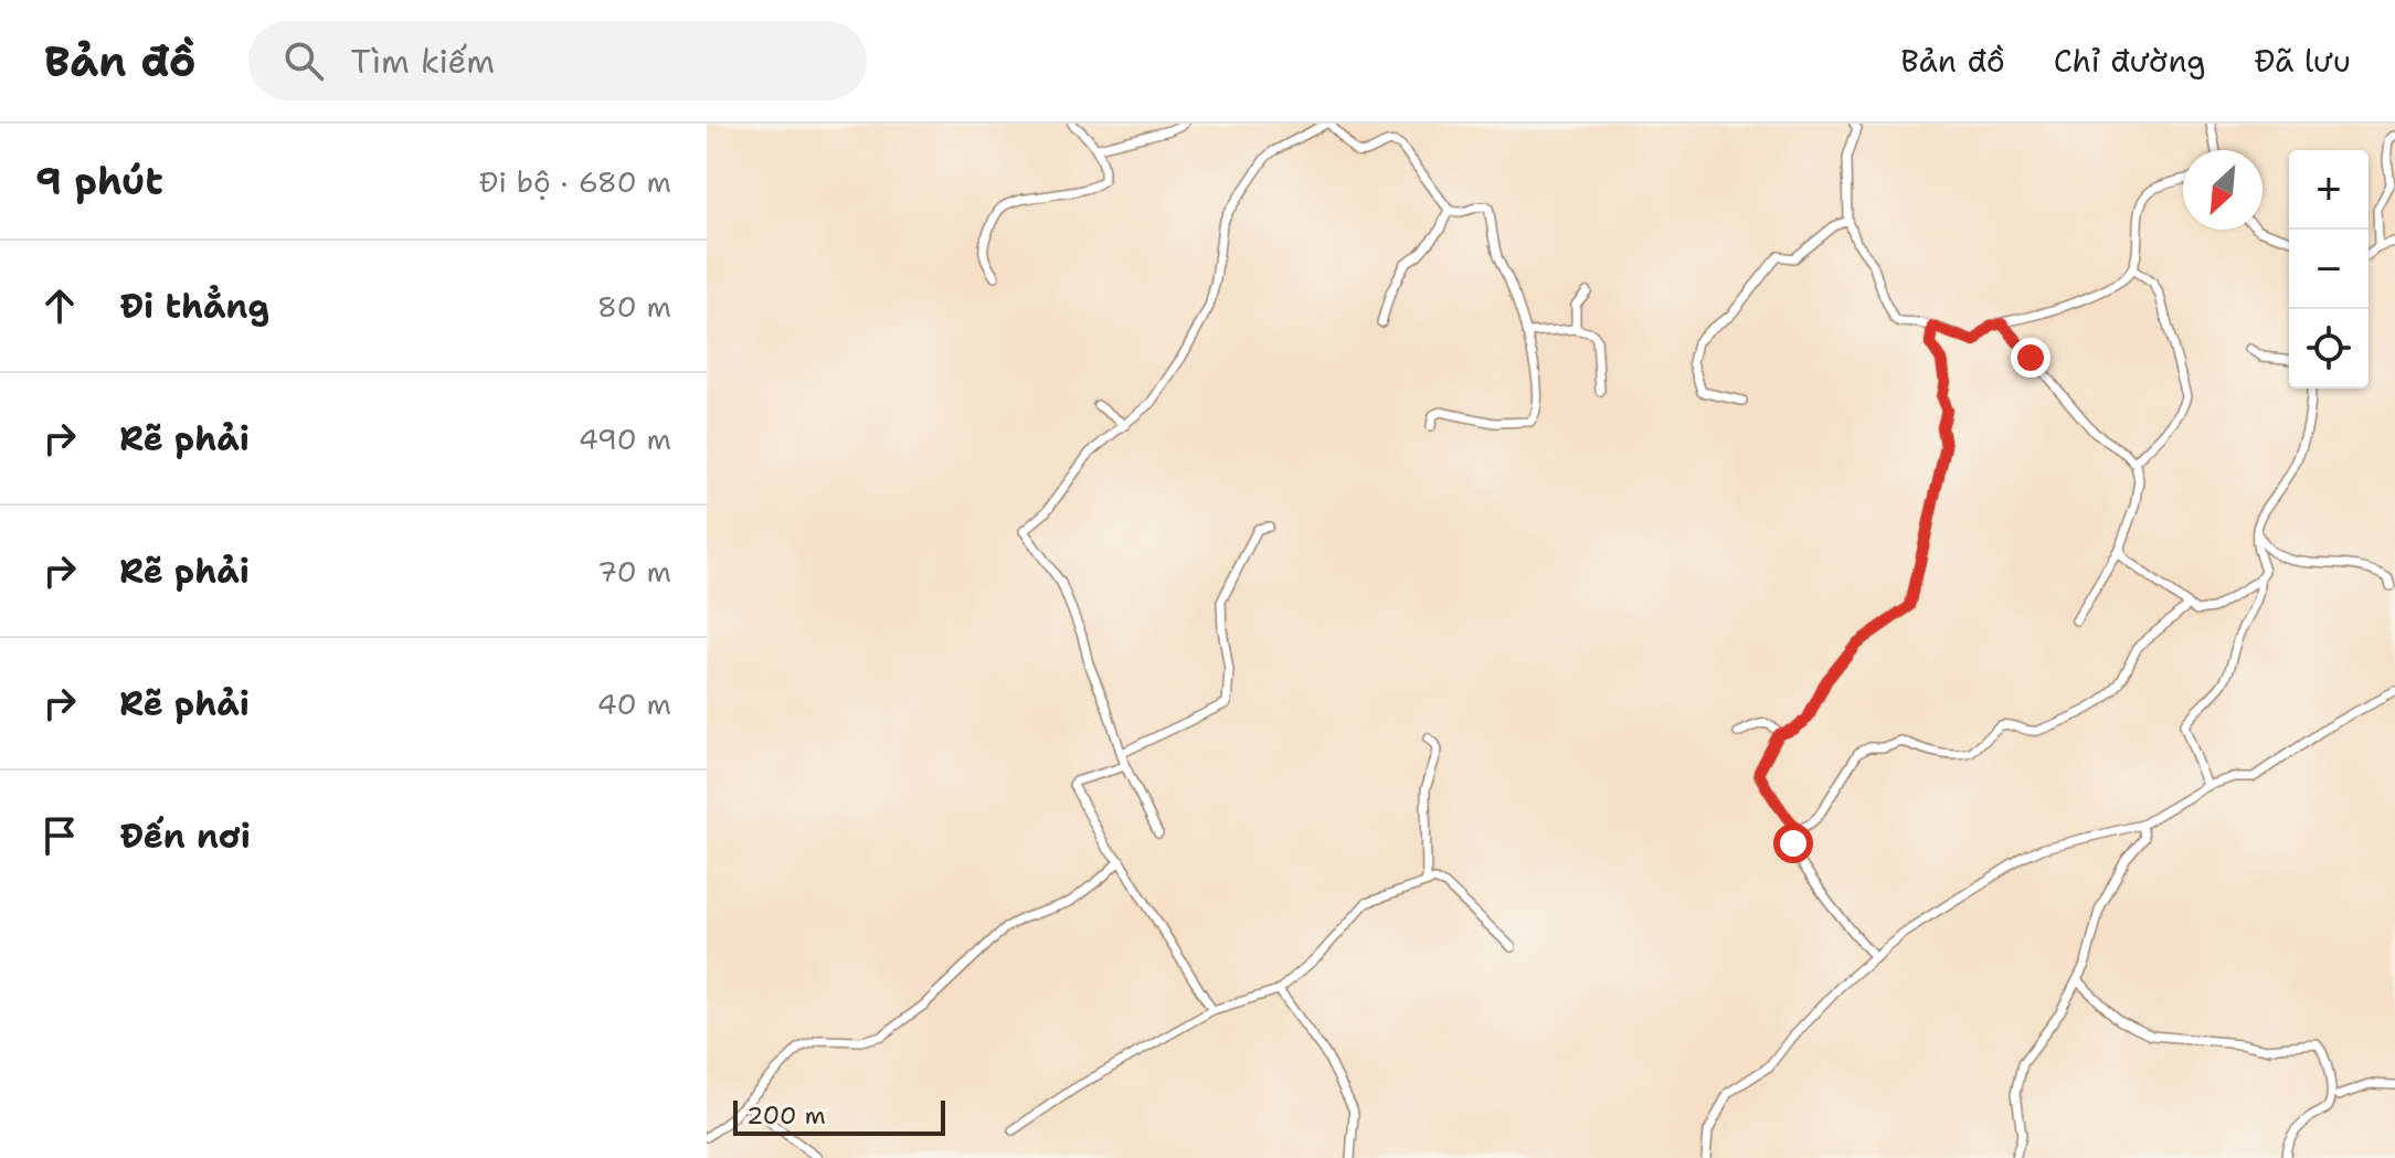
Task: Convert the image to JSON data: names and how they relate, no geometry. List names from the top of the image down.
{
  "scale_bar": "200 m",
  "north": "bottom left",
  "page": {
    "header": "Bản đồ",
    "search": "Tìm kiếm",
    "nav": ["Bản đồ", "Chỉ đường", "Đã lưu"],
    "heading": ["9 phút", "Đi bộ · 680 m"],
    "map_buttons": ["+", "−"],
    "list": [
      ["Đi thẳng", "80 m"],
      ["Rẽ phải", "490 m"],
      ["Rẽ phải", "70 m"],
      ["Rẽ phải", "40 m"],
      "Đến nơi"
    ],
    "scale": "200 m"
  }
}
